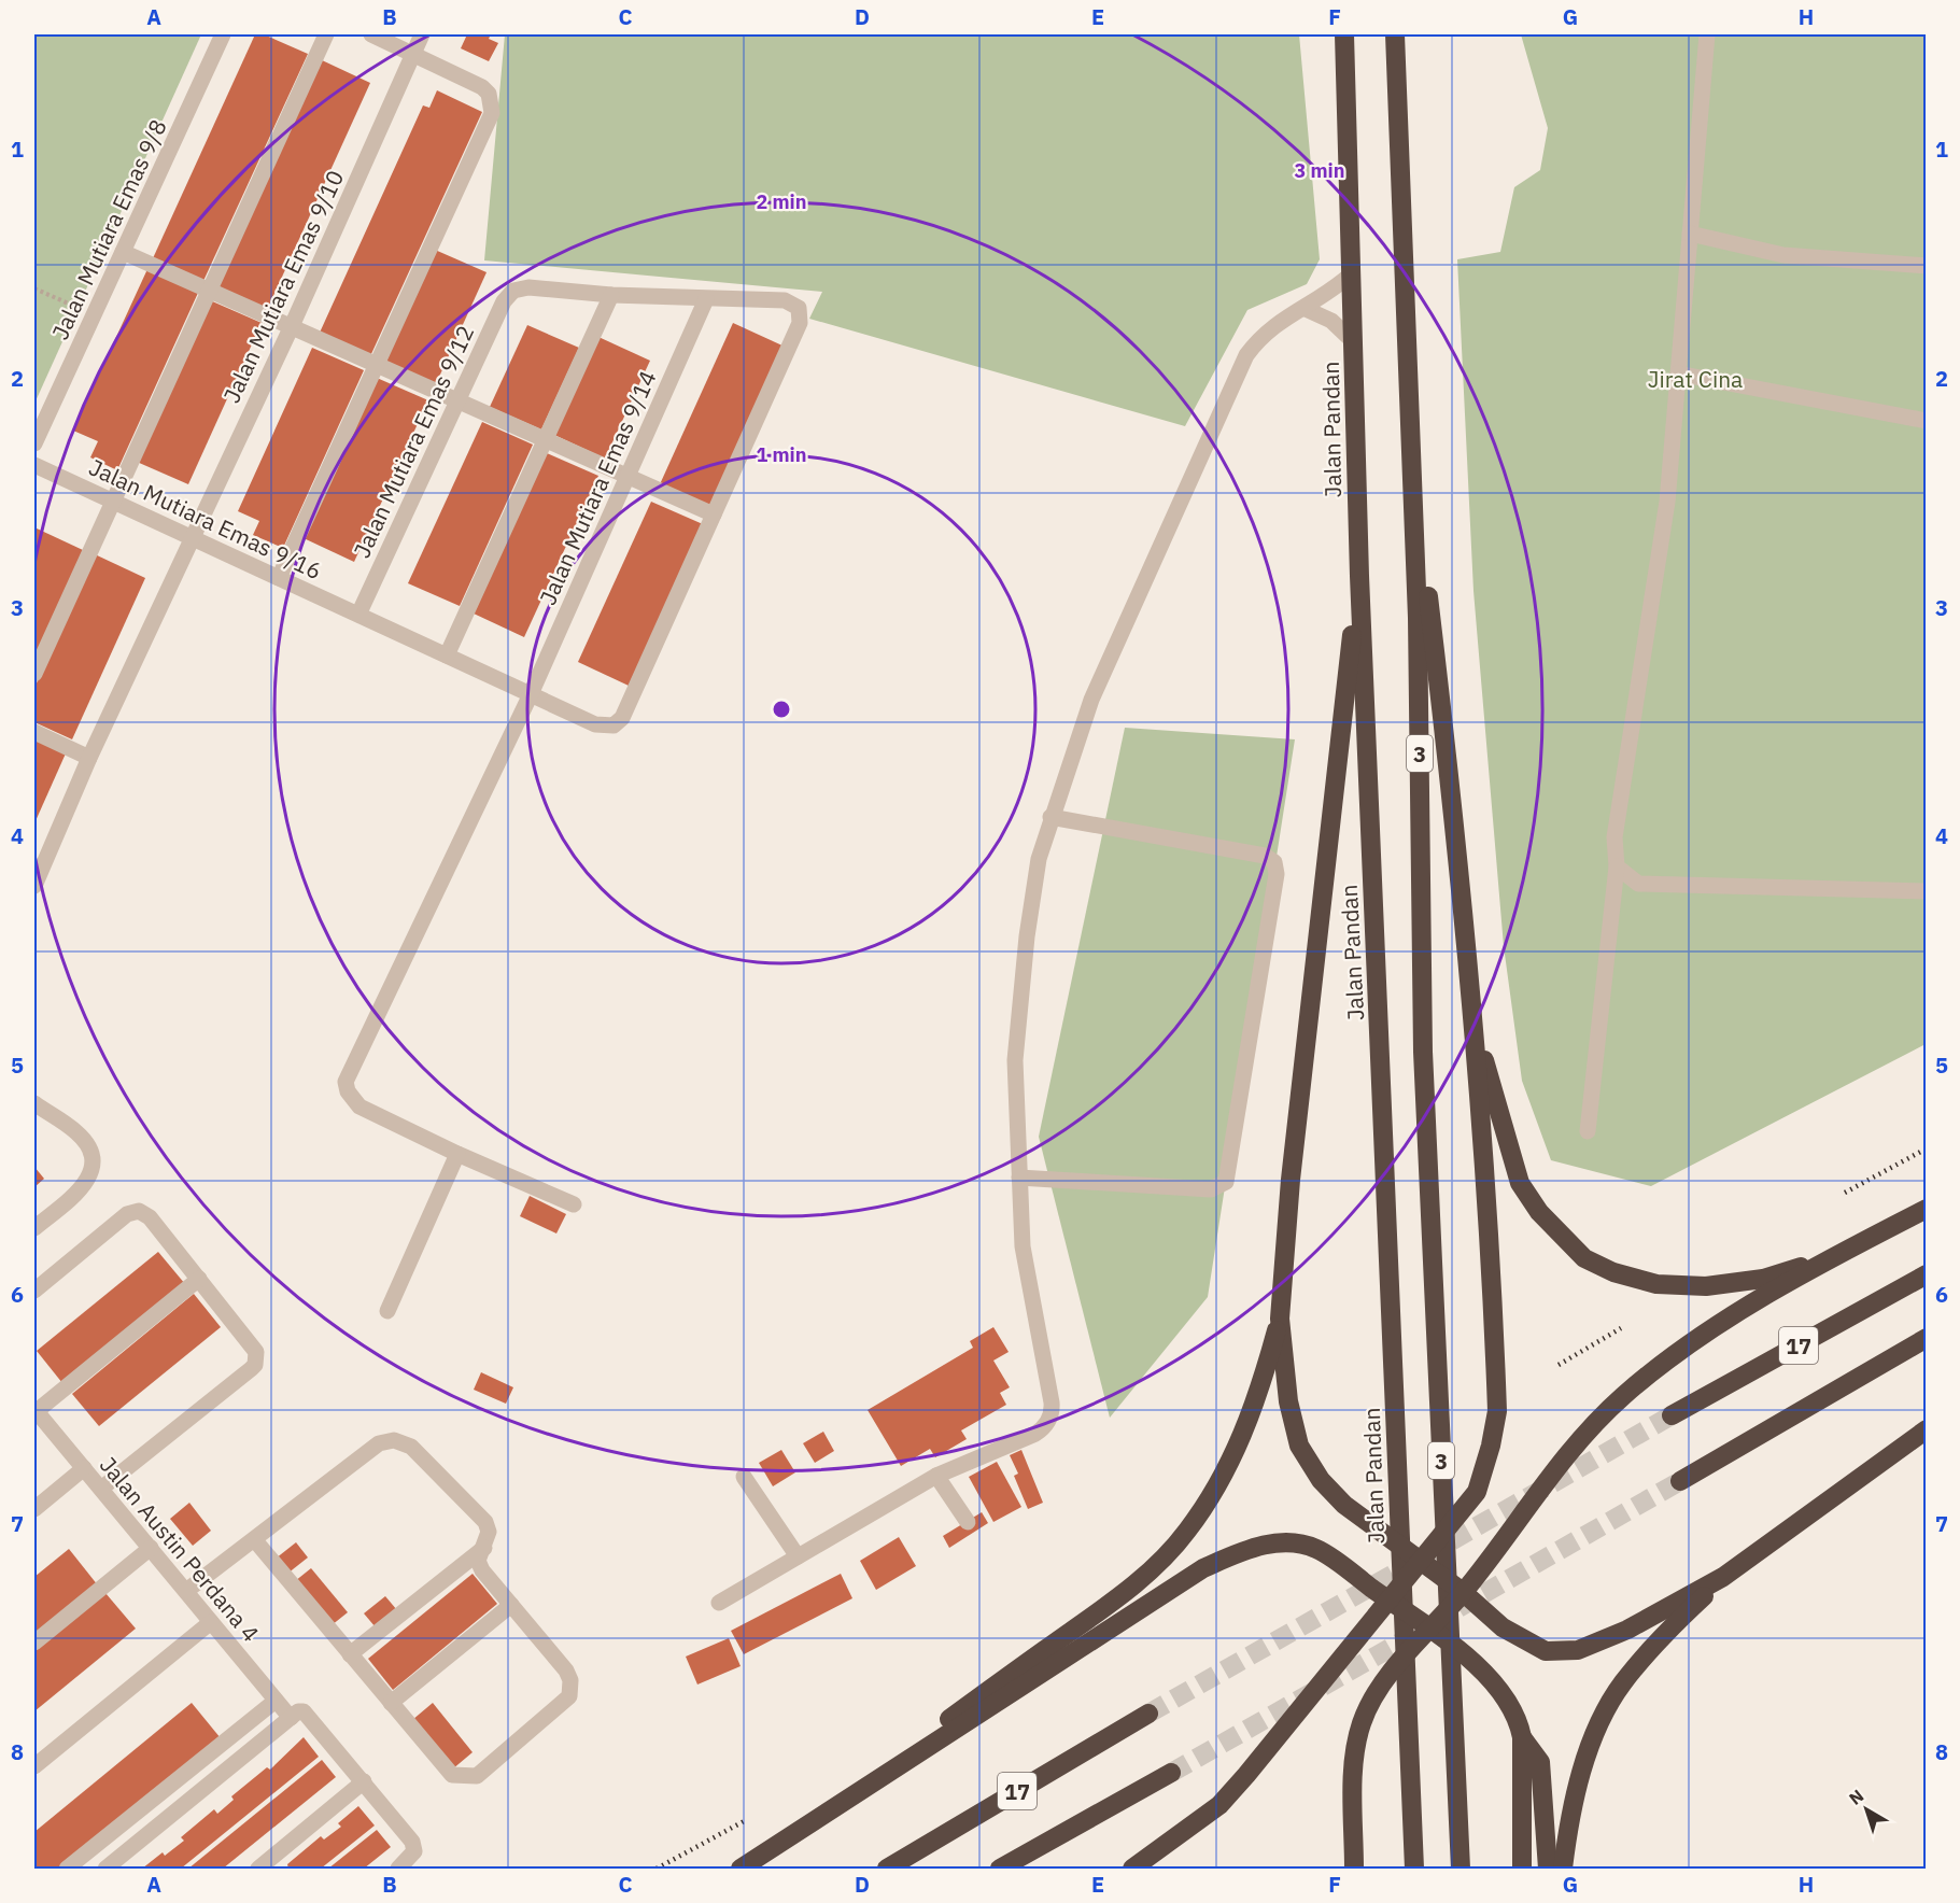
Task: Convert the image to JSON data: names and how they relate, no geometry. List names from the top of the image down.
{
  "streets": {
    "highway": ["Jalan Pandan", "3", "17"],
    "street": [
      "Jalan Mutiara Emas 9/8",
      "Jalan Mutiara Emas 9/10",
      "Jalan Mutiara Emas 9/12",
      "Jalan Mutiara Emas 9/14",
      "Jalan Mutiara Emas 9/16",
      "Jalan Austin Perdana 4"
    ]
  },
  "crossings": [
    ["Jalan Mutiara Emas 9/10", "Jalan Mutiara Emas 9/16"],
    ["Jalan Mutiara Emas 9/12", "Jalan Mutiara Emas 9/16"],
    ["Jalan Mutiara Emas 9/14", "Jalan Mutiara Emas 9/16"]
  ],
  "parks": ["Jirat Cina"],
  "north": "top left",
  "grid": {
    "columns": [
      "A",
      "B",
      "C",
      "D",
      "E",
      "F",
      "G",
      "H"
    ],
    "rows": [
      "1",
      "2",
      "3",
      "4",
      "5",
      "6",
      "7",
      "8"
    ]
  },
  "rings": ["3 min", "2 min", "1 min"]
}
